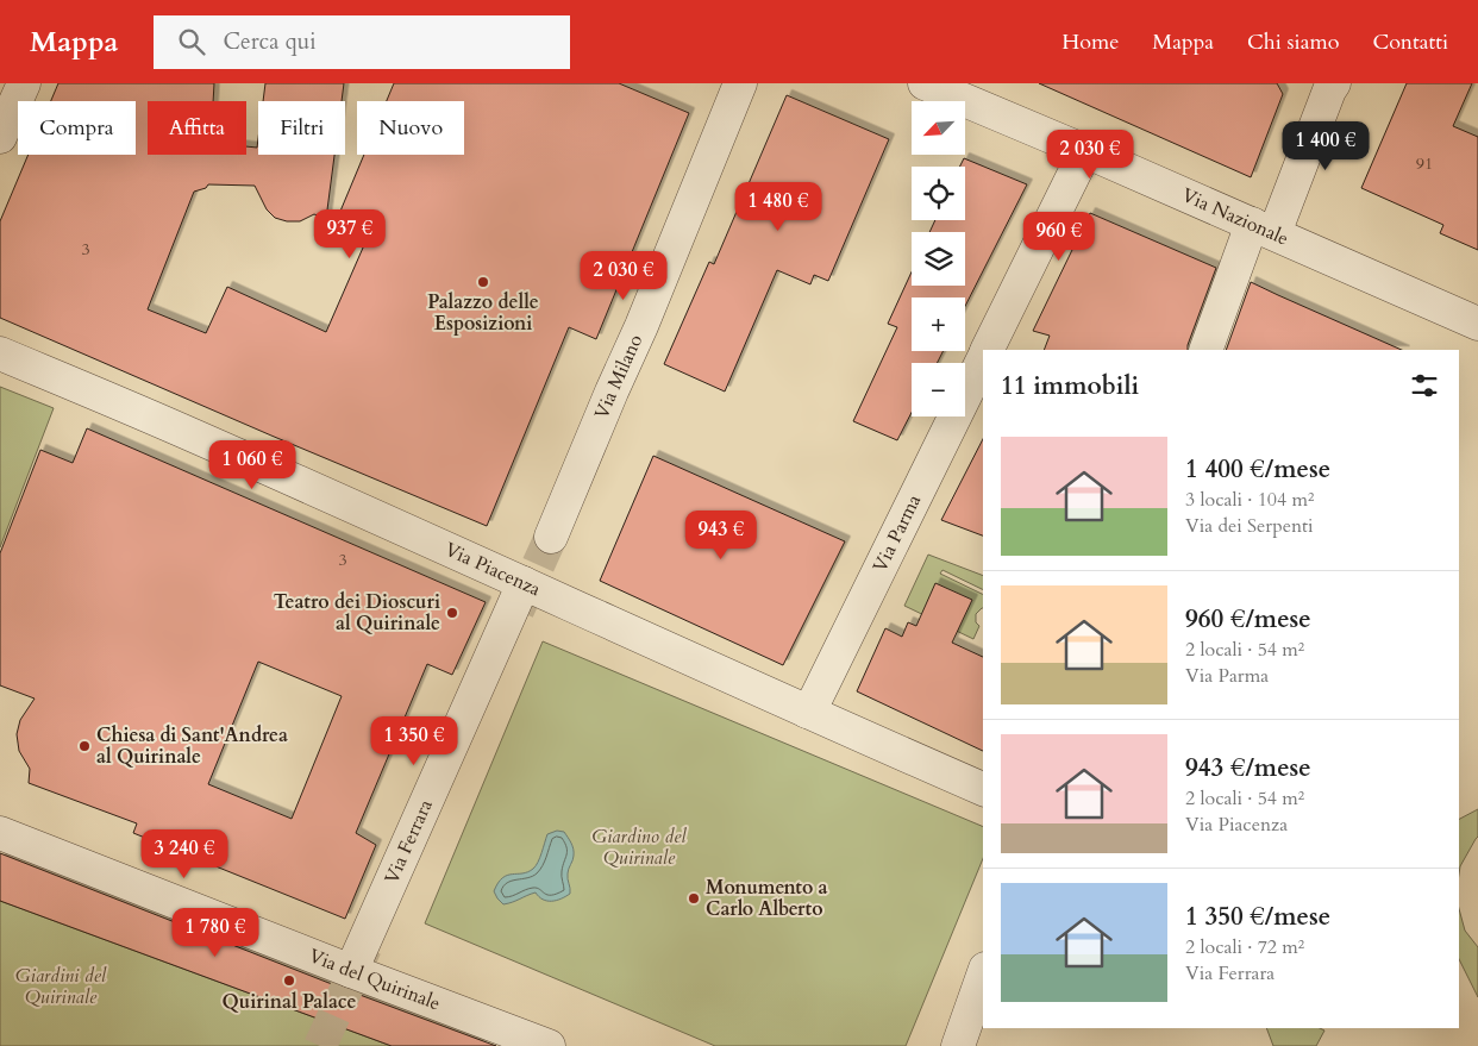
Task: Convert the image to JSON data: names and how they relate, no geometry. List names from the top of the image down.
{
  "streets": {
    "street": [
      "Via Nazionale",
      "Via Milano",
      "Via Parma",
      "Via Piacenza",
      "Via Ferrara",
      "Via del Quirinale"
    ]
  },
  "crossings": [
    ["Via Nazionale", "Via Parma"],
    ["Via Parma", "Via Piacenza"],
    ["Via Piacenza", "Via Ferrara"],
    ["Via Ferrara", "Via del Quirinale"]
  ],
  "parks": ["Giardino del Quirinale", "Giardini del Quirinale"],
  "places": [
    "Palazzo delle Esposizioni",
    "Teatro dei Dioscuri al Quirinale",
    "Chiesa di Sant'Andrea al Quirinale",
    "Monumento a Carlo Alberto",
    "Quirinal Palace"
  ],
  "house_numbers": ["91", "3", "3"],
  "north": "bottom left",
  "page": {
    "header": "Mappa",
    "search": "Cerca qui",
    "nav": [
      "Home",
      "Mappa",
      "Chi siamo",
      "Contatti"
    ],
    "map_buttons": ["+", "−"],
    "chip": [
      "Compra",
      "Affitta",
      "Filtri",
      "Nuovo"
    ],
    "price": [
      "1 400 €",
      "2 030 €",
      "1 480 €",
      "937 €",
      "960 €",
      "2 030 €",
      "1 060 €",
      "943 €",
      "1 350 €",
      "3 240 €",
      "1 780 €"
    ],
    "heading": "11 immobili",
    "list": [
      {
        "name": "1 400 €/mese",
        "note": "3 locali · 104 m² · Via dei Serpenti"
      },
      {
        "name": "960 €/mese",
        "note": "2 locali · 54 m² · Via Parma"
      },
      {
        "name": "943 €/mese",
        "note": "2 locali · 54 m² · Via Piacenza"
      },
      {
        "name": "1 350 €/mese",
        "note": "2 locali · 72 m² · Via Ferrara"
      }
    ]
  }
}
